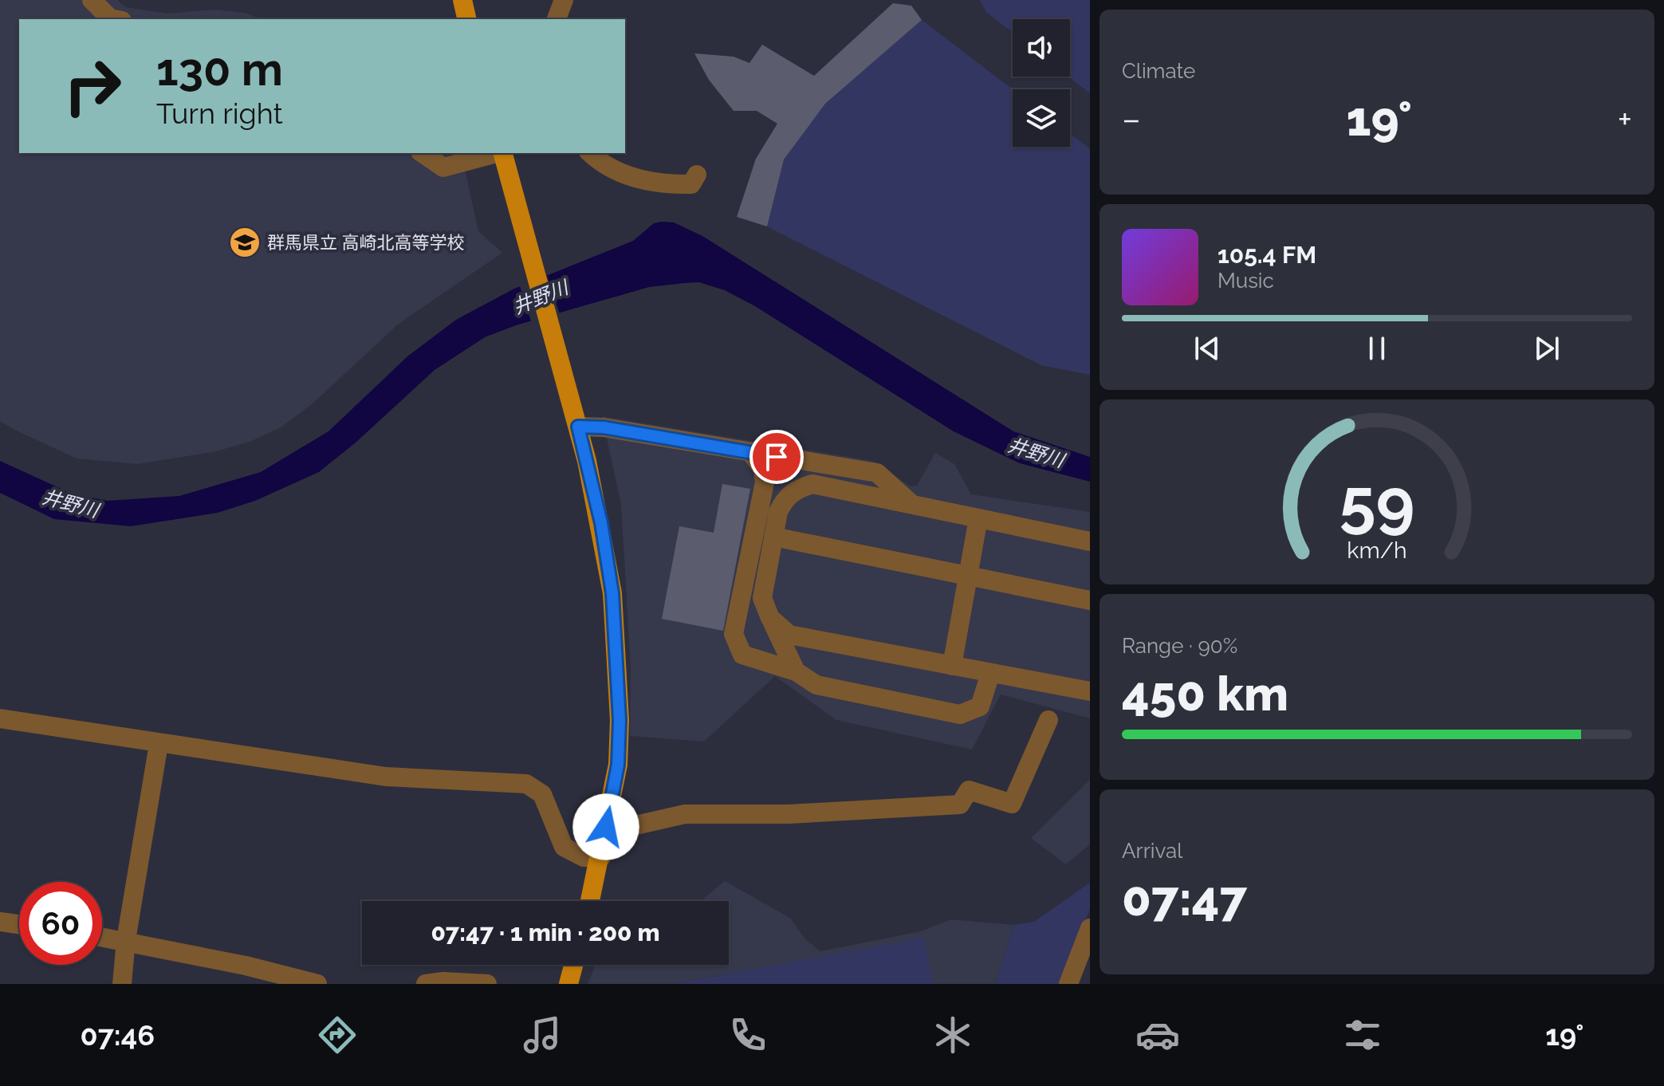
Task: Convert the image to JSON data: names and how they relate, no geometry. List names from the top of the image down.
{
  "water": ["井野川"],
  "places": {
    "school or university": ["群馬県立 高崎北高等学校"]
  },
  "page": {
    "tile": [
      "Climate",
      ["Range · 90%", "450 km"],
      ["Arrival", "07:47"]
    ],
    "turn": ["130 m", "Turn right"],
    "heat": ["−", "19°", "+"],
    "song": ["105.4 FM", "Music"],
    "limit": "60",
    "trip": "07:47 · 1 min · 200 m",
    "tabs": ["07:46", "19°"],
    "gauge": ["59", "km/h"]
  }
}
